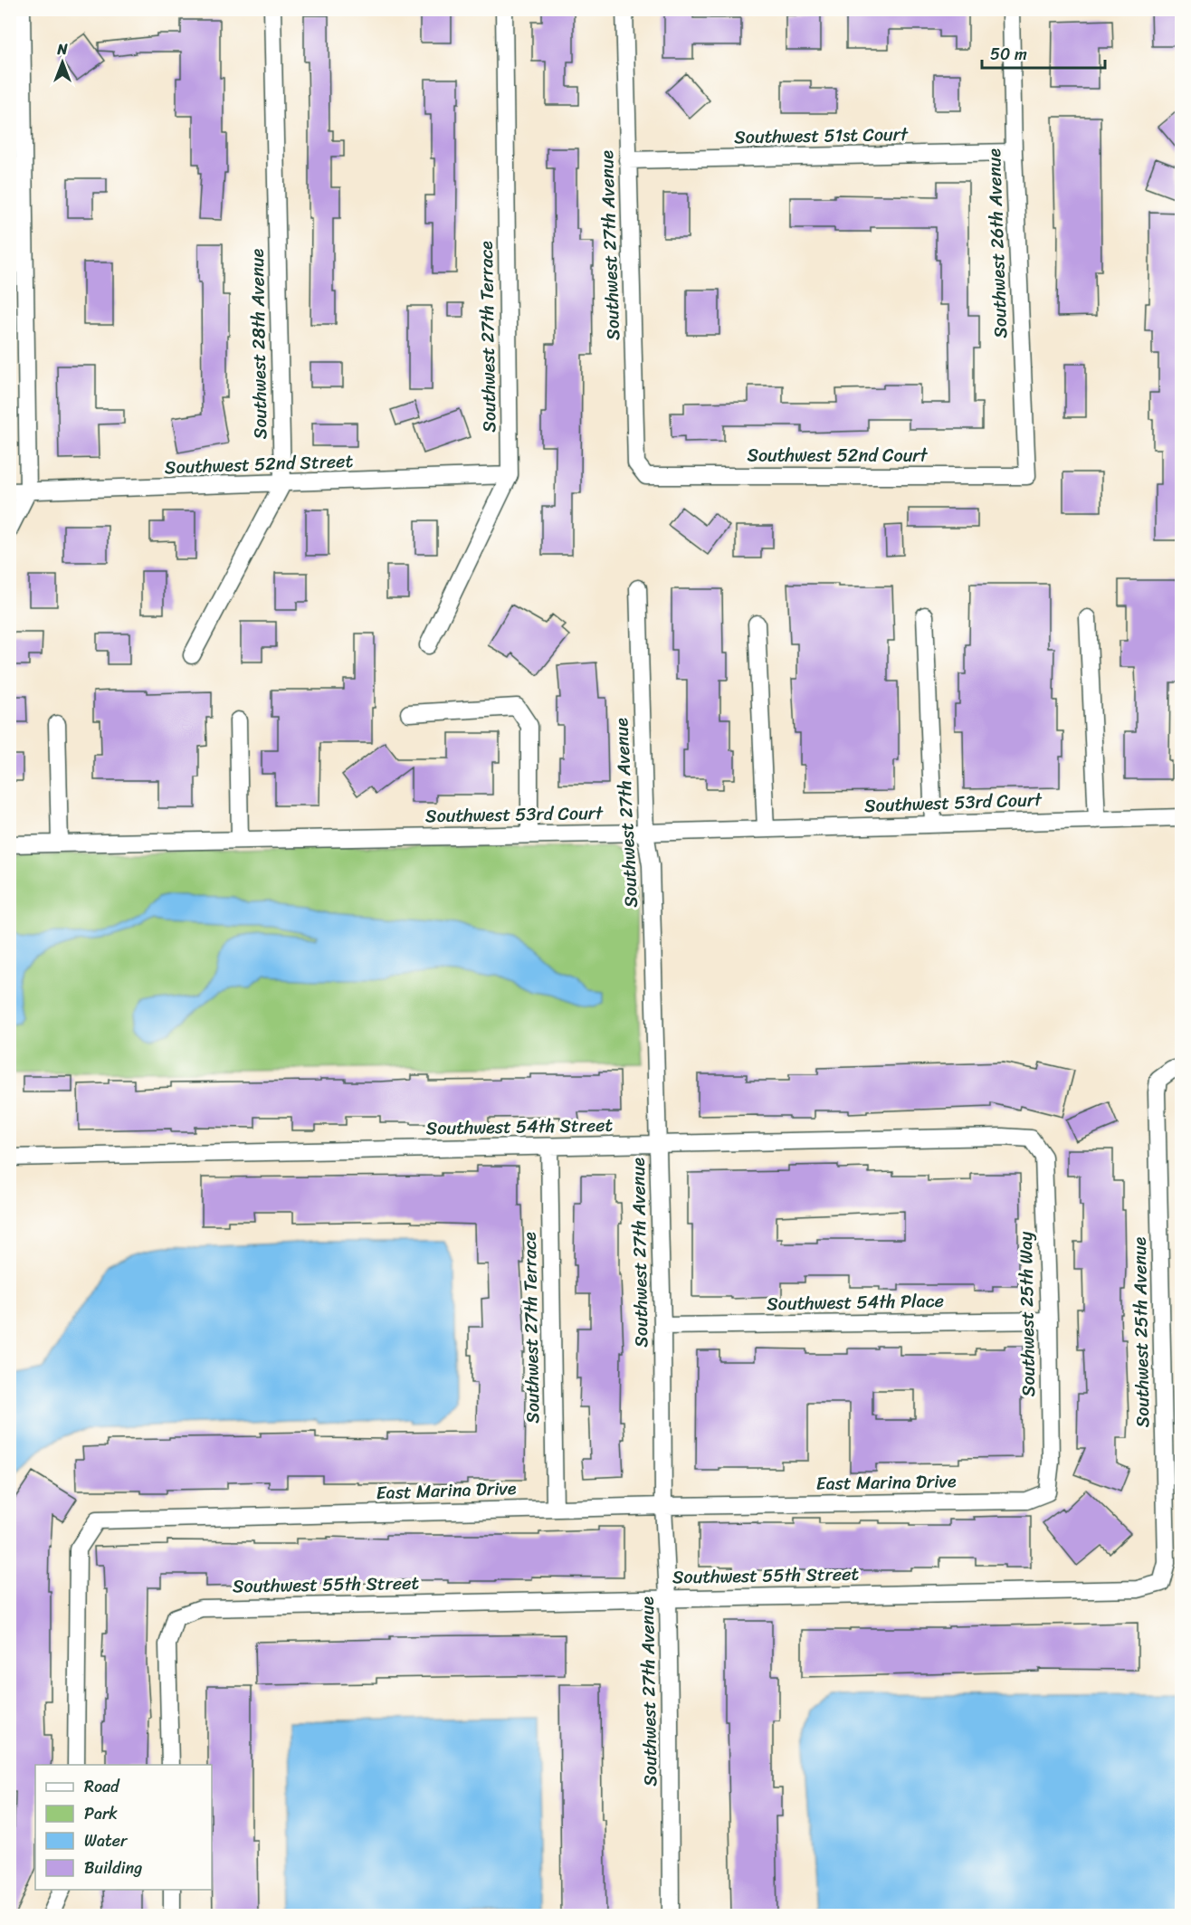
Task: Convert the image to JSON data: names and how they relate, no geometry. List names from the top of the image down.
{
  "streets": {
    "street": [
      "Southwest 51st Court",
      "Southwest 26th Avenue",
      "Southwest 27th Avenue",
      "Southwest 27th Terrace",
      "Southwest 28th Avenue",
      "Southwest 52nd Court",
      "Southwest 52nd Street",
      "Southwest 53rd Court",
      "Southwest 54th Street",
      "Southwest 54th Place",
      "Southwest 25th Way",
      "Southwest 25th Avenue",
      "East Marina Drive",
      "Southwest 55th Street"
    ]
  },
  "crossings": [
    ["Southwest 51st Court", "Southwest 26th Avenue"],
    ["Southwest 51st Court", "Southwest 27th Avenue"],
    ["Southwest 26th Avenue", "Southwest 52nd Court"],
    ["Southwest 27th Avenue", "Southwest 52nd Court"],
    ["Southwest 27th Avenue", "Southwest 53rd Court"],
    ["Southwest 27th Avenue", "Southwest 54th Street"],
    ["Southwest 27th Avenue", "Southwest 54th Place"],
    ["Southwest 27th Avenue", "East Marina Drive"],
    ["Southwest 27th Avenue", "Southwest 55th Street"],
    ["Southwest 27th Terrace", "Southwest 52nd Street"],
    ["Southwest 27th Terrace", "Southwest 54th Street"],
    ["Southwest 27th Terrace", "East Marina Drive"],
    ["Southwest 28th Avenue", "Southwest 52nd Street"],
    ["Southwest 54th Street", "Southwest 25th Way"],
    ["Southwest 54th Place", "Southwest 25th Way"],
    ["Southwest 25th Way", "East Marina Drive"],
    ["Southwest 25th Avenue", "Southwest 55th Street"]
  ],
  "legend": [
    "Road",
    "Park",
    "Water",
    "Building"
  ],
  "scale_bar": "50 m",
  "north": "top"
}
